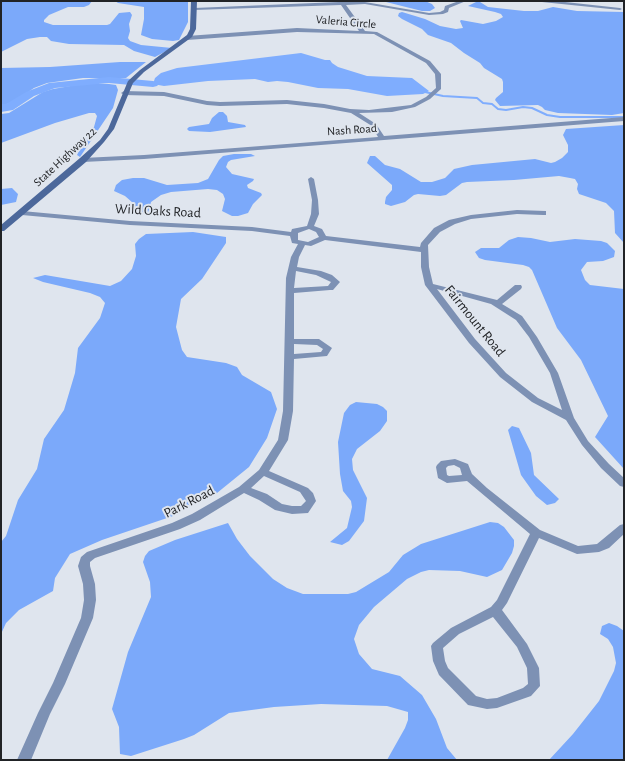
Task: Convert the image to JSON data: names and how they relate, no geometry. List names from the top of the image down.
{
  "streets": {
    "main road": ["State Highway 22"],
    "street": [
      "Valeria Circle",
      "Nash Road",
      "Wild Oaks Road",
      "Fairmount Road",
      "Park Road"
    ]
  },
  "crossings": [
    ["Valeria Circle", "Nash Road"],
    ["Valeria Circle", "State Highway 22"],
    ["Nash Road", "State Highway 22"],
    ["State Highway 22", "Wild Oaks Road"]
  ]
}
